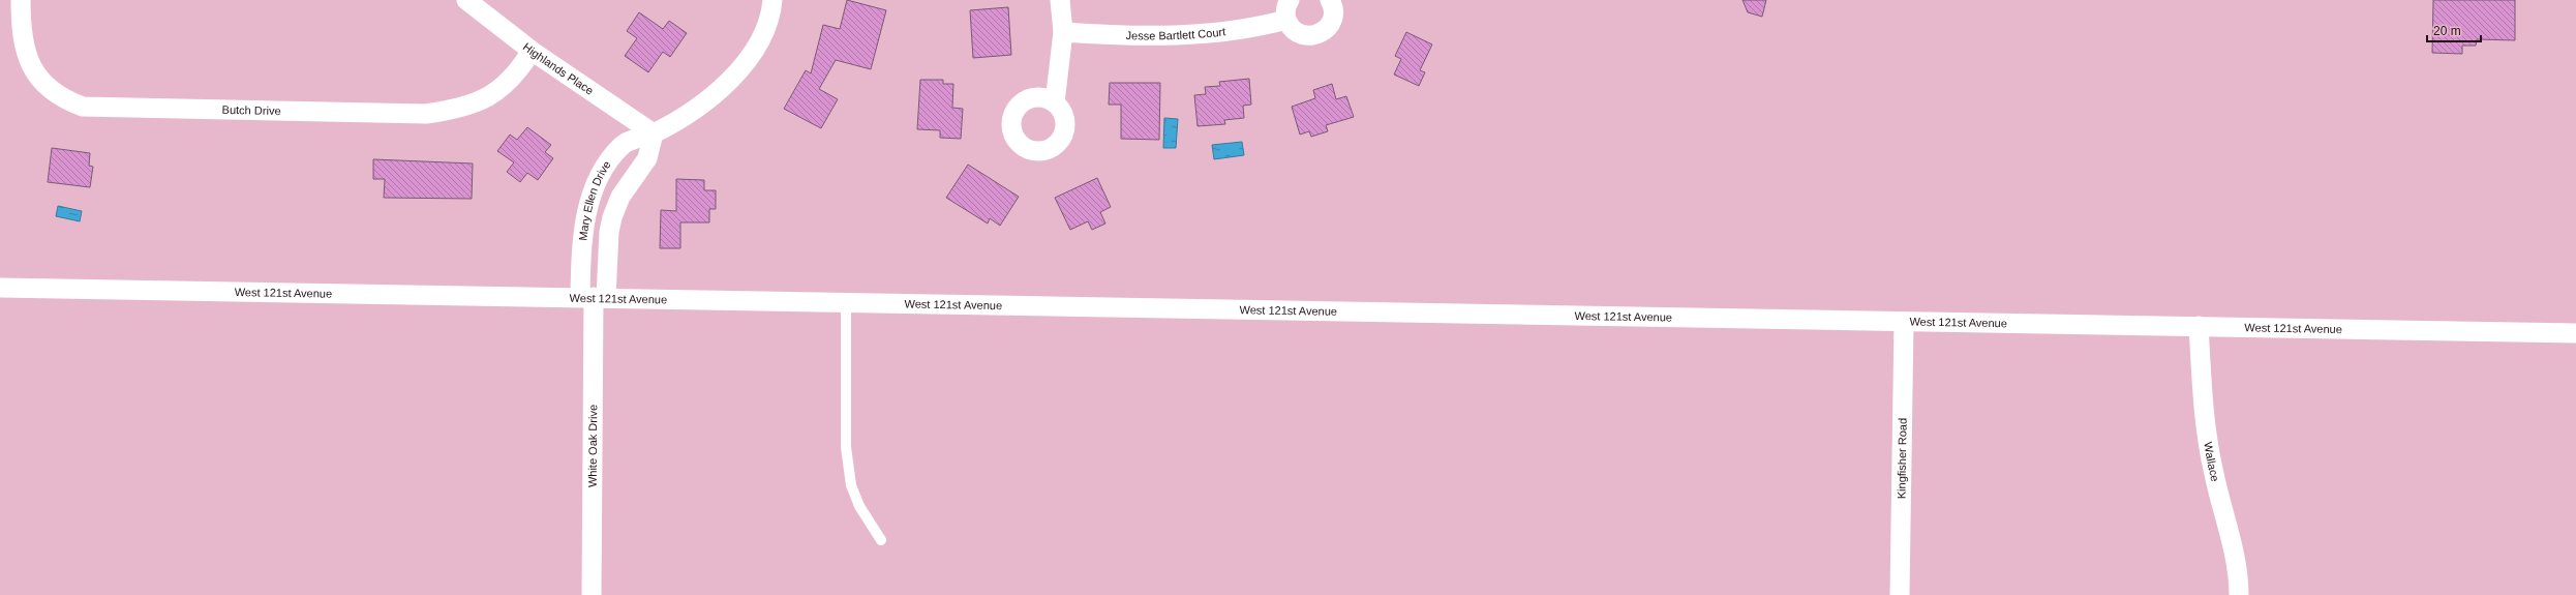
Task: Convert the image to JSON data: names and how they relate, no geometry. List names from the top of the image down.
{
  "streets": {
    "street": [
      "Jesse Bartlett Court",
      "Highlands Place",
      "Butch Drive",
      "Mary Ellen Drive",
      "West 121st Avenue",
      "White Oak Drive",
      "Kingfisher Road",
      "Wallace"
    ]
  },
  "crossings": [
    ["Highlands Place", "Butch Drive"],
    ["Highlands Place", "Mary Ellen Drive"],
    ["Mary Ellen Drive", "West 121st Avenue"],
    ["Mary Ellen Drive", "White Oak Drive"],
    ["West 121st Avenue", "White Oak Drive"],
    ["West 121st Avenue", "Kingfisher Road"],
    ["West 121st Avenue", "Wallace"]
  ],
  "scale_bar": "20 m"
}
